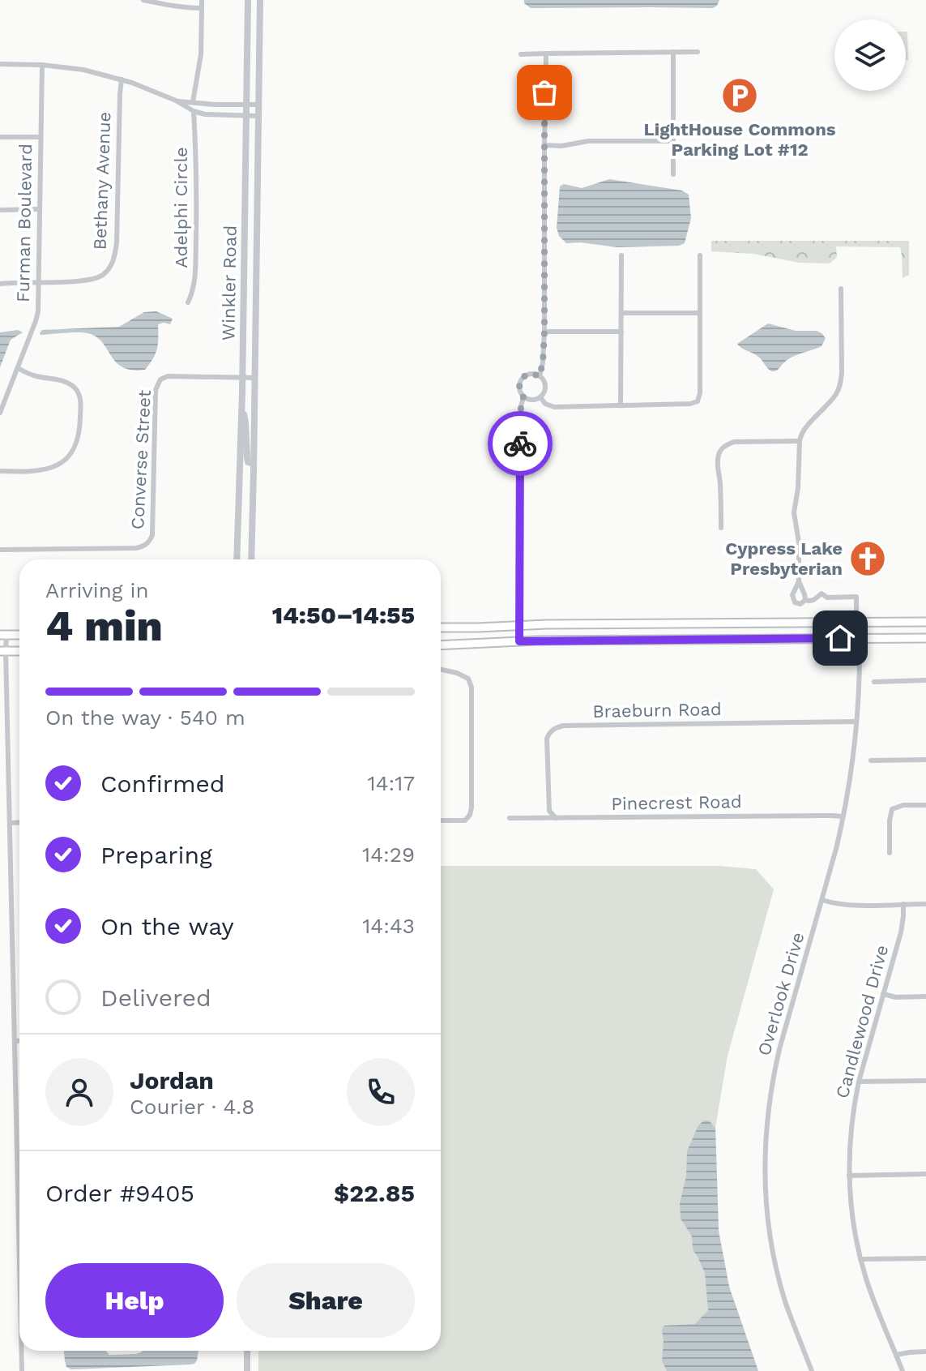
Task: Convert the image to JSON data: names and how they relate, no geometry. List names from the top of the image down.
{
  "streets": {
    "street": [
      "Bethany Avenue",
      "Adelphi Circle",
      "Furman Boulevard",
      "Winkler Road",
      "Converse Street",
      "Braeburn Road",
      "Pinecrest Road",
      "Overlook Drive",
      "Candlewood Drive"
    ]
  },
  "crossings": [
    ["Bethany Avenue", "Furman Boulevard"],
    ["Winkler Road", "Converse Street"],
    ["Braeburn Road", "Pinecrest Road"],
    ["Braeburn Road", "Overlook Drive"],
    ["Pinecrest Road", "Overlook Drive"]
  ],
  "places": {
    "parking": ["LightHouse Commons Parking Lot #12"],
    "church": ["Cypress Lake Presbyterian"]
  },
  "page": {
    "heading": ["4 min", "Arriving in", "14:50–14:55"],
    "panel": [
      "Jordan",
      "Courier · 4.8",
      "Order #9405",
      "$22.85"
    ],
    "bar": "On the way · 540 m",
    "list": [
      ["Confirmed", "14:17"],
      ["Preparing", "14:29"],
      ["On the way", "14:43"],
      "Delivered"
    ],
    "buttons": ["Help", "Share"]
  }
}
